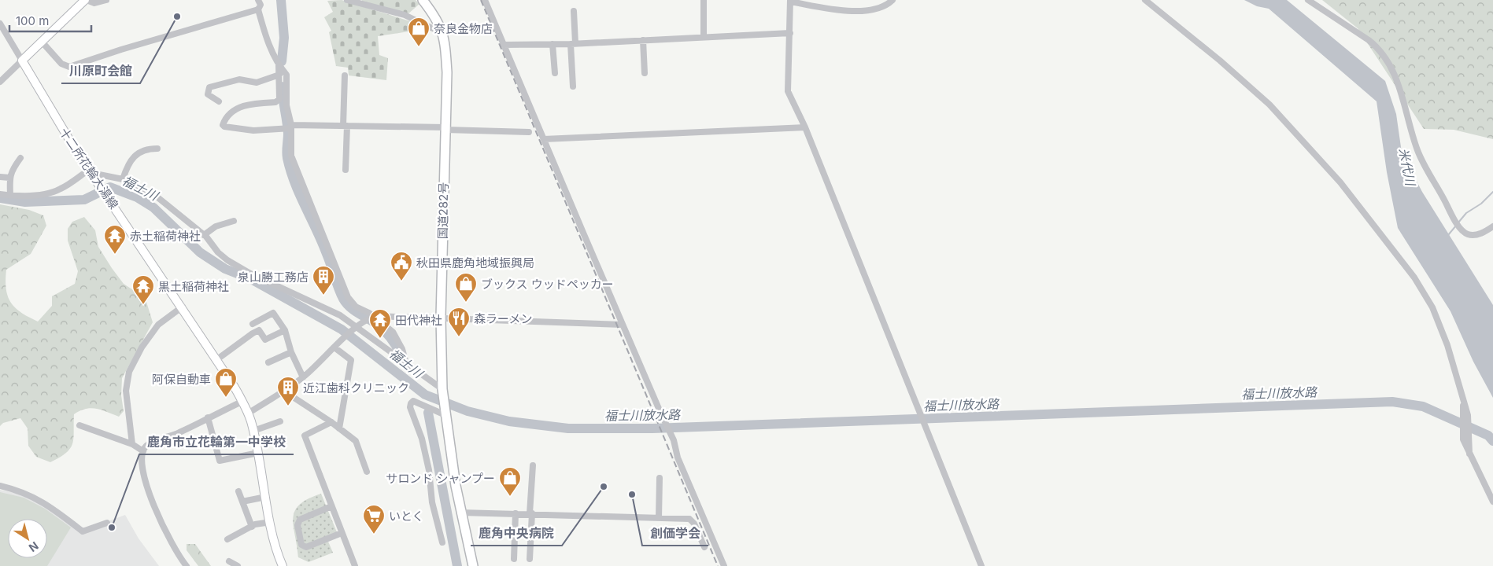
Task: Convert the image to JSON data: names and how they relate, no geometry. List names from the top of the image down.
{
  "streets": {
    "highway": ["国道282号"],
    "main road": ["十二所花輪大湯線"]
  },
  "water": ["米代川", "福士川", "福士川放水路"],
  "places": {
    "other": [
      "川原町会館",
      "鹿角中央病院",
      "創価学会",
      "鹿角市立花輪第一中学校"
    ],
    "shop": [
      "奈良金物店",
      "ブックス ウッドペッカー",
      "阿保自動車",
      "サロンド シャンプー"
    ],
    "temple": ["赤土稲荷神社", "黒土稲荷神社", "田代神社"],
    "public building": ["秋田県鹿角地域振興局"],
    "building": ["泉山勝工務店", "近江歯科クリニック"],
    "restaurant": ["森ラーメン"],
    "supermarket": ["いとく"]
  },
  "scale_bar": "100 m",
  "north": "bottom right"
}
